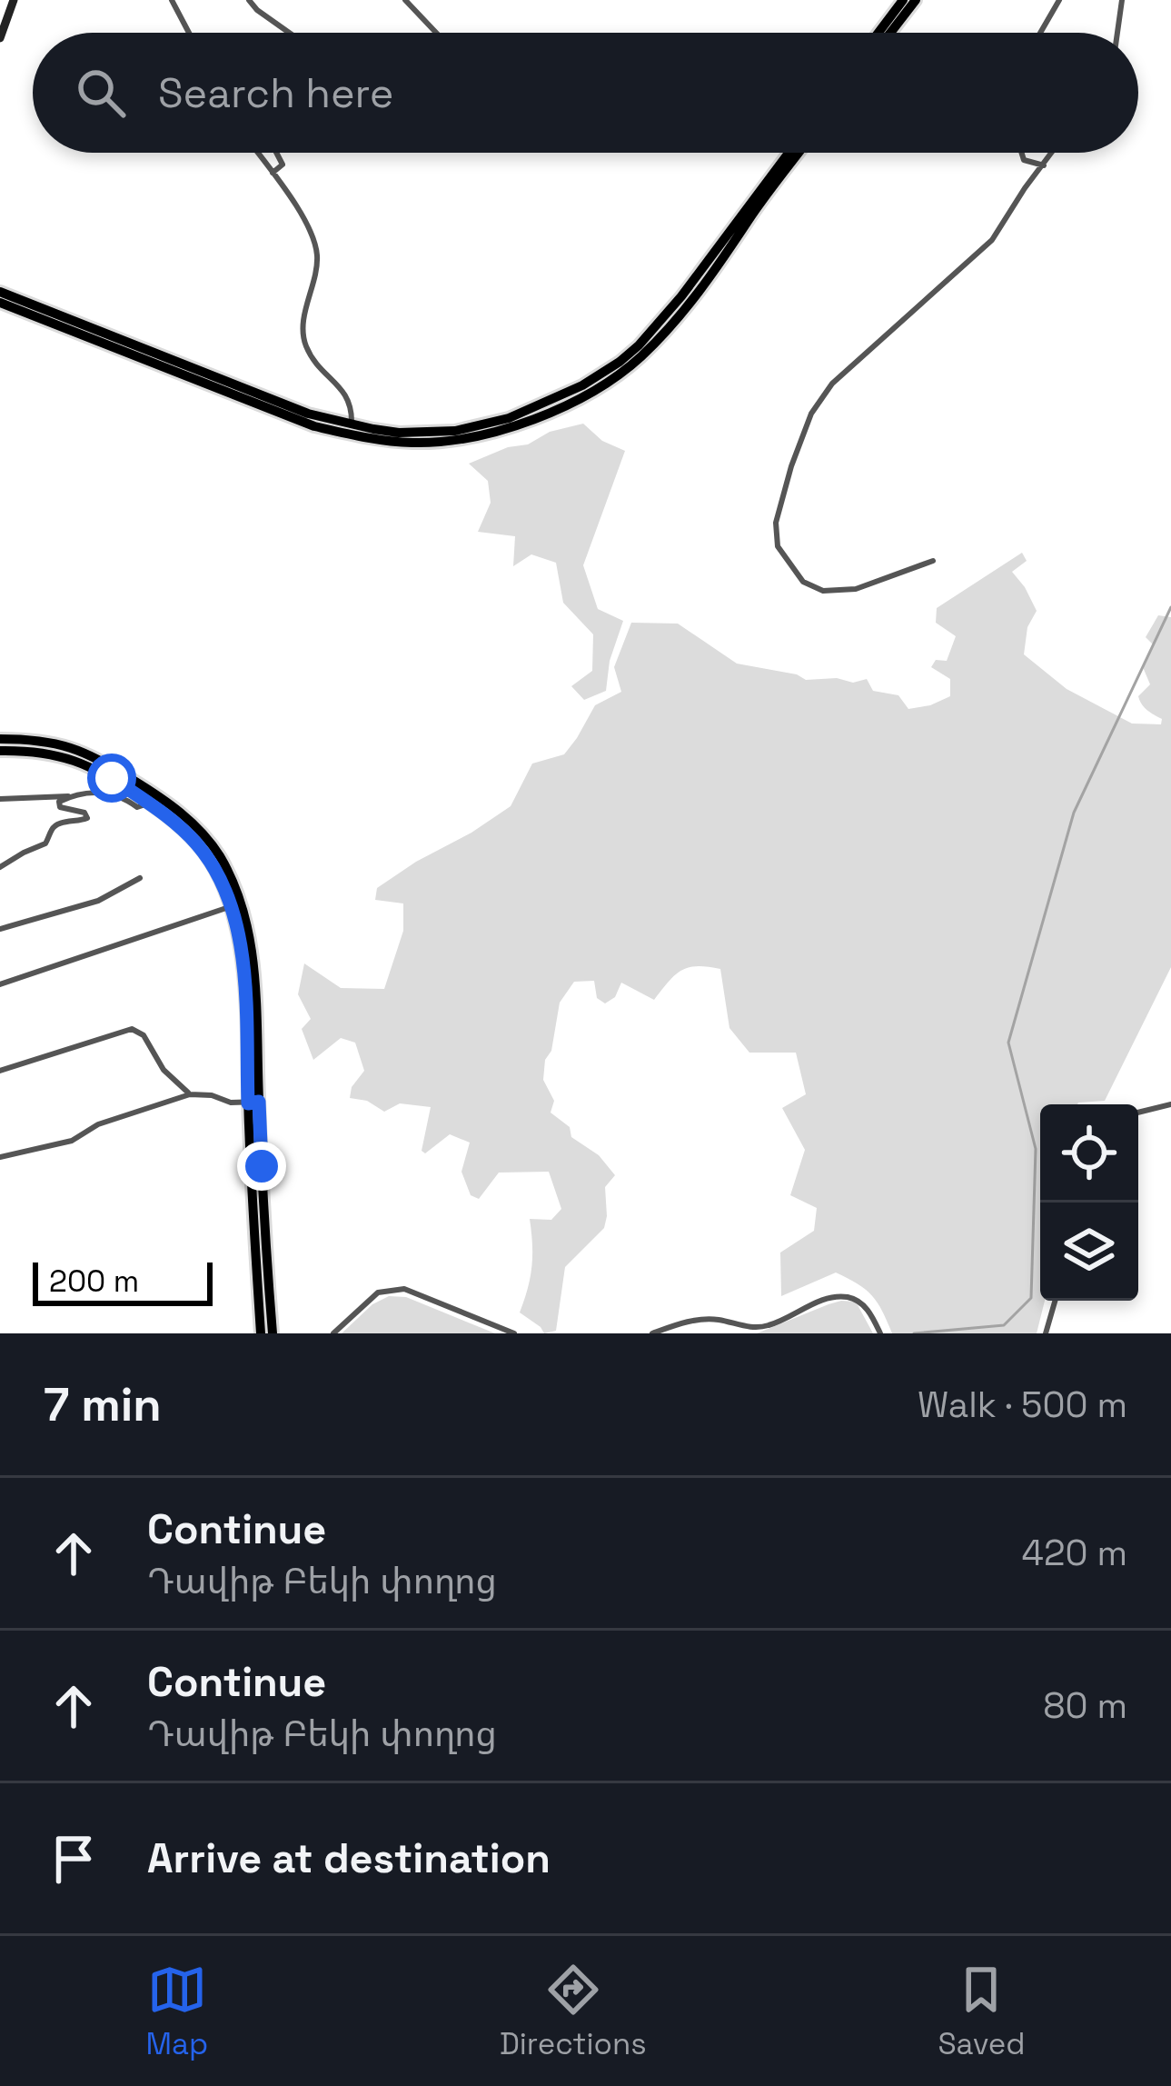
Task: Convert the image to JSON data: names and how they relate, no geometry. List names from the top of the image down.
{
  "scale_bar": "200 m",
  "page": {
    "search": "Search here",
    "scale": "200 m",
    "heading": ["7 min", "Walk · 500 m"],
    "list": [
      ["Continue", "Դավիթ Բեկի փողոց", "420 m"],
      ["Continue", "Դավիթ Բեկի փողոց", "80 m"],
      "Arrive at destination"
    ],
    "nav": ["Map", "Directions", "Saved"]
  }
}
